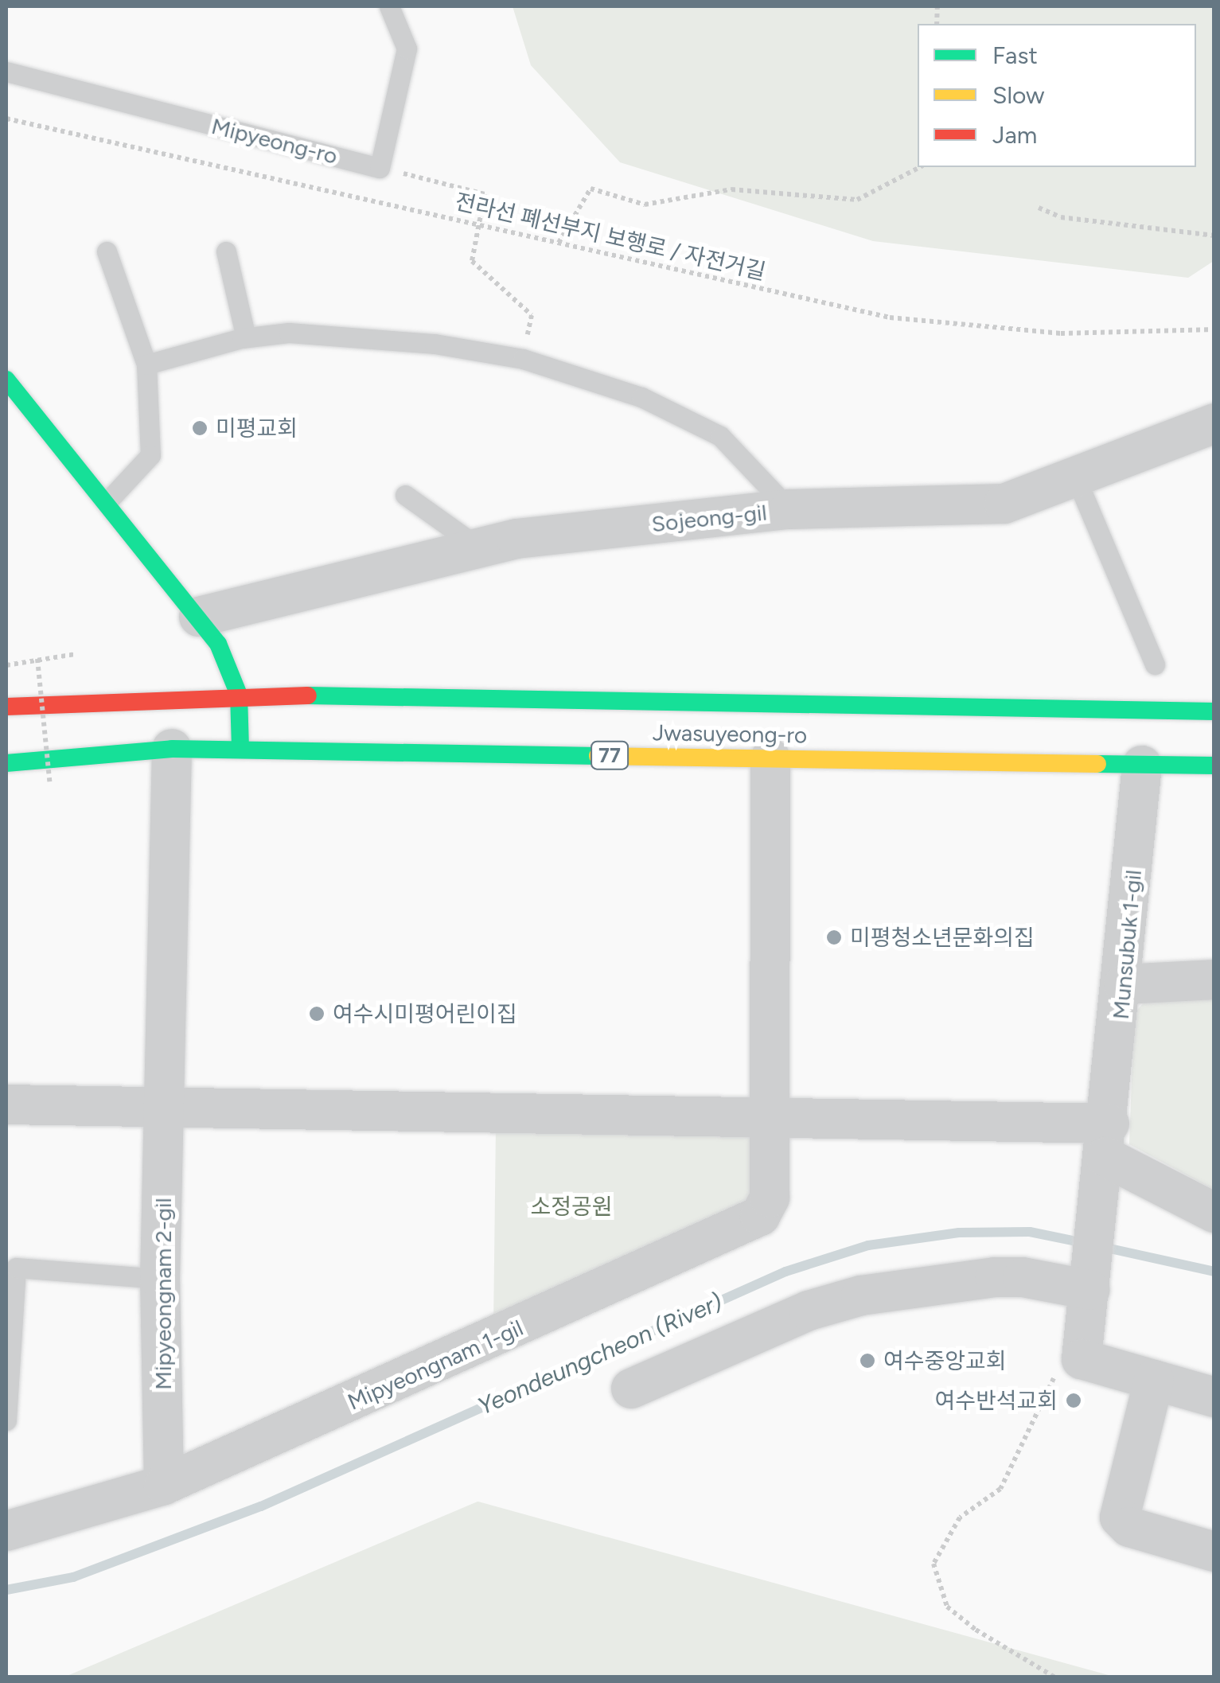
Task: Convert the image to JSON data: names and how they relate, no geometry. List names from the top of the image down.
{
  "streets": {
    "main road": ["Jwasuyeong-ro", "77"],
    "street": [
      "Sojeong-gil",
      "Munsubuk 1-gil",
      "Mipyeongnam 2-gil",
      "Mipyeongnam 1-gil"
    ],
    "lane": ["Mipyeong-ro"],
    "path": ["전라선 폐선부지 보행로 / 자전거길"]
  },
  "crossings": [
    ["Jwasuyeong-ro", "Munsubuk 1-gil"],
    ["Jwasuyeong-ro", "Mipyeongnam 2-gil"],
    ["Jwasuyeong-ro", "Mipyeongnam 1-gil"],
    ["Mipyeongnam 2-gil", "Mipyeongnam 1-gil"]
  ],
  "water": ["Yeondeungcheon (River)"],
  "parks": ["소정공원"],
  "places": [
    "미평교회",
    "미평청소년문화의집",
    "여수시미평어린이집",
    "여수중앙교회",
    "여수반석교회"
  ],
  "legend": ["Fast", "Slow", "Jam"]
}
